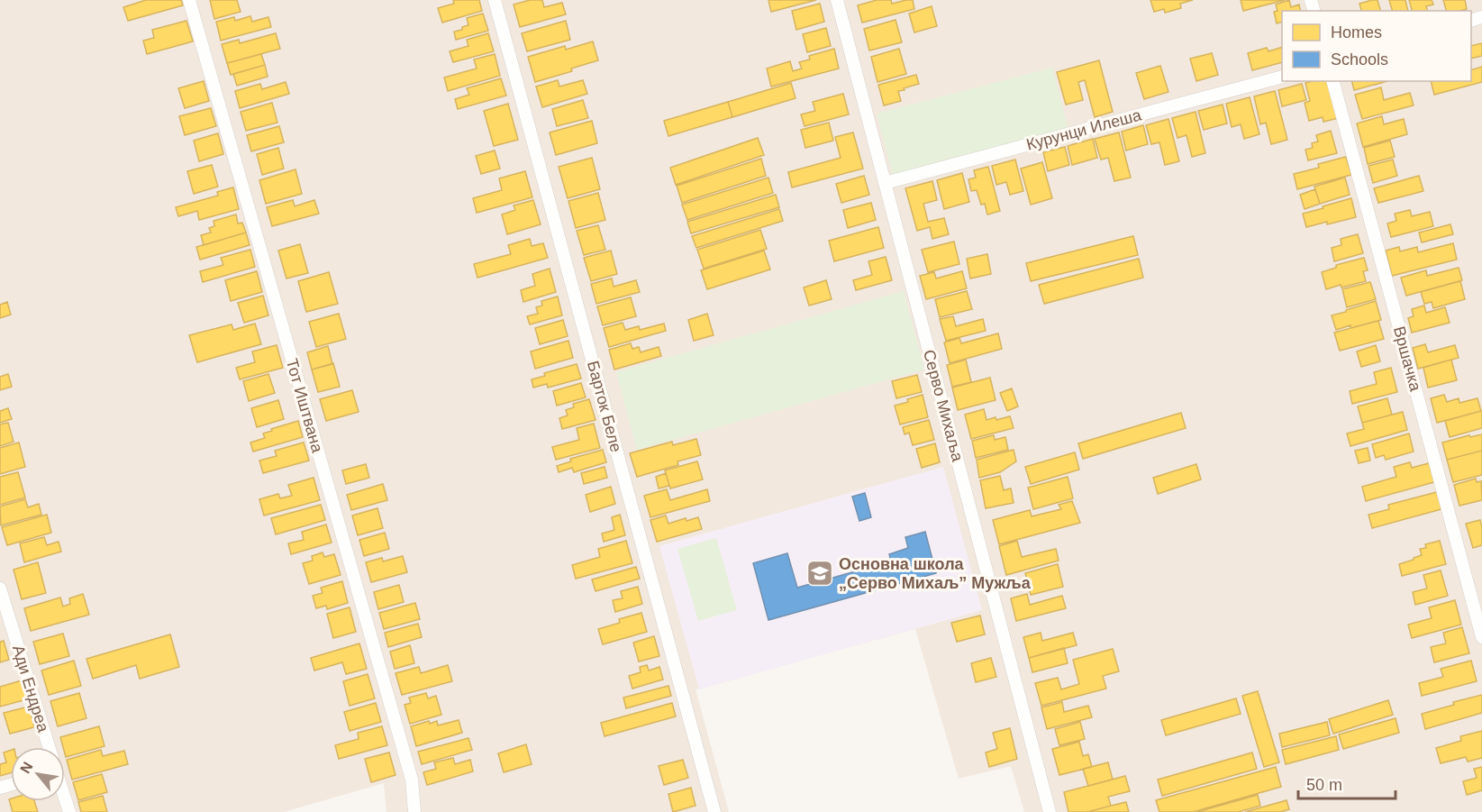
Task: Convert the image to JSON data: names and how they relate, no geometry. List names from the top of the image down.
{
  "streets": {
    "street": [
      "Курунци Илеша",
      "Вршачка",
      "Тот Иштвана",
      "Серво Михаља",
      "Барток Беле",
      "Ади Ендреа"
    ]
  },
  "crossings": [
    ["Курунци Илеша", "Серво Михаља"]
  ],
  "places": {
    "school or university": ["Основна школа „Серво Михаљ” Мужља"]
  },
  "legend": ["Homes", "Schools"],
  "scale_bar": "50 m",
  "north": "top left"
}
